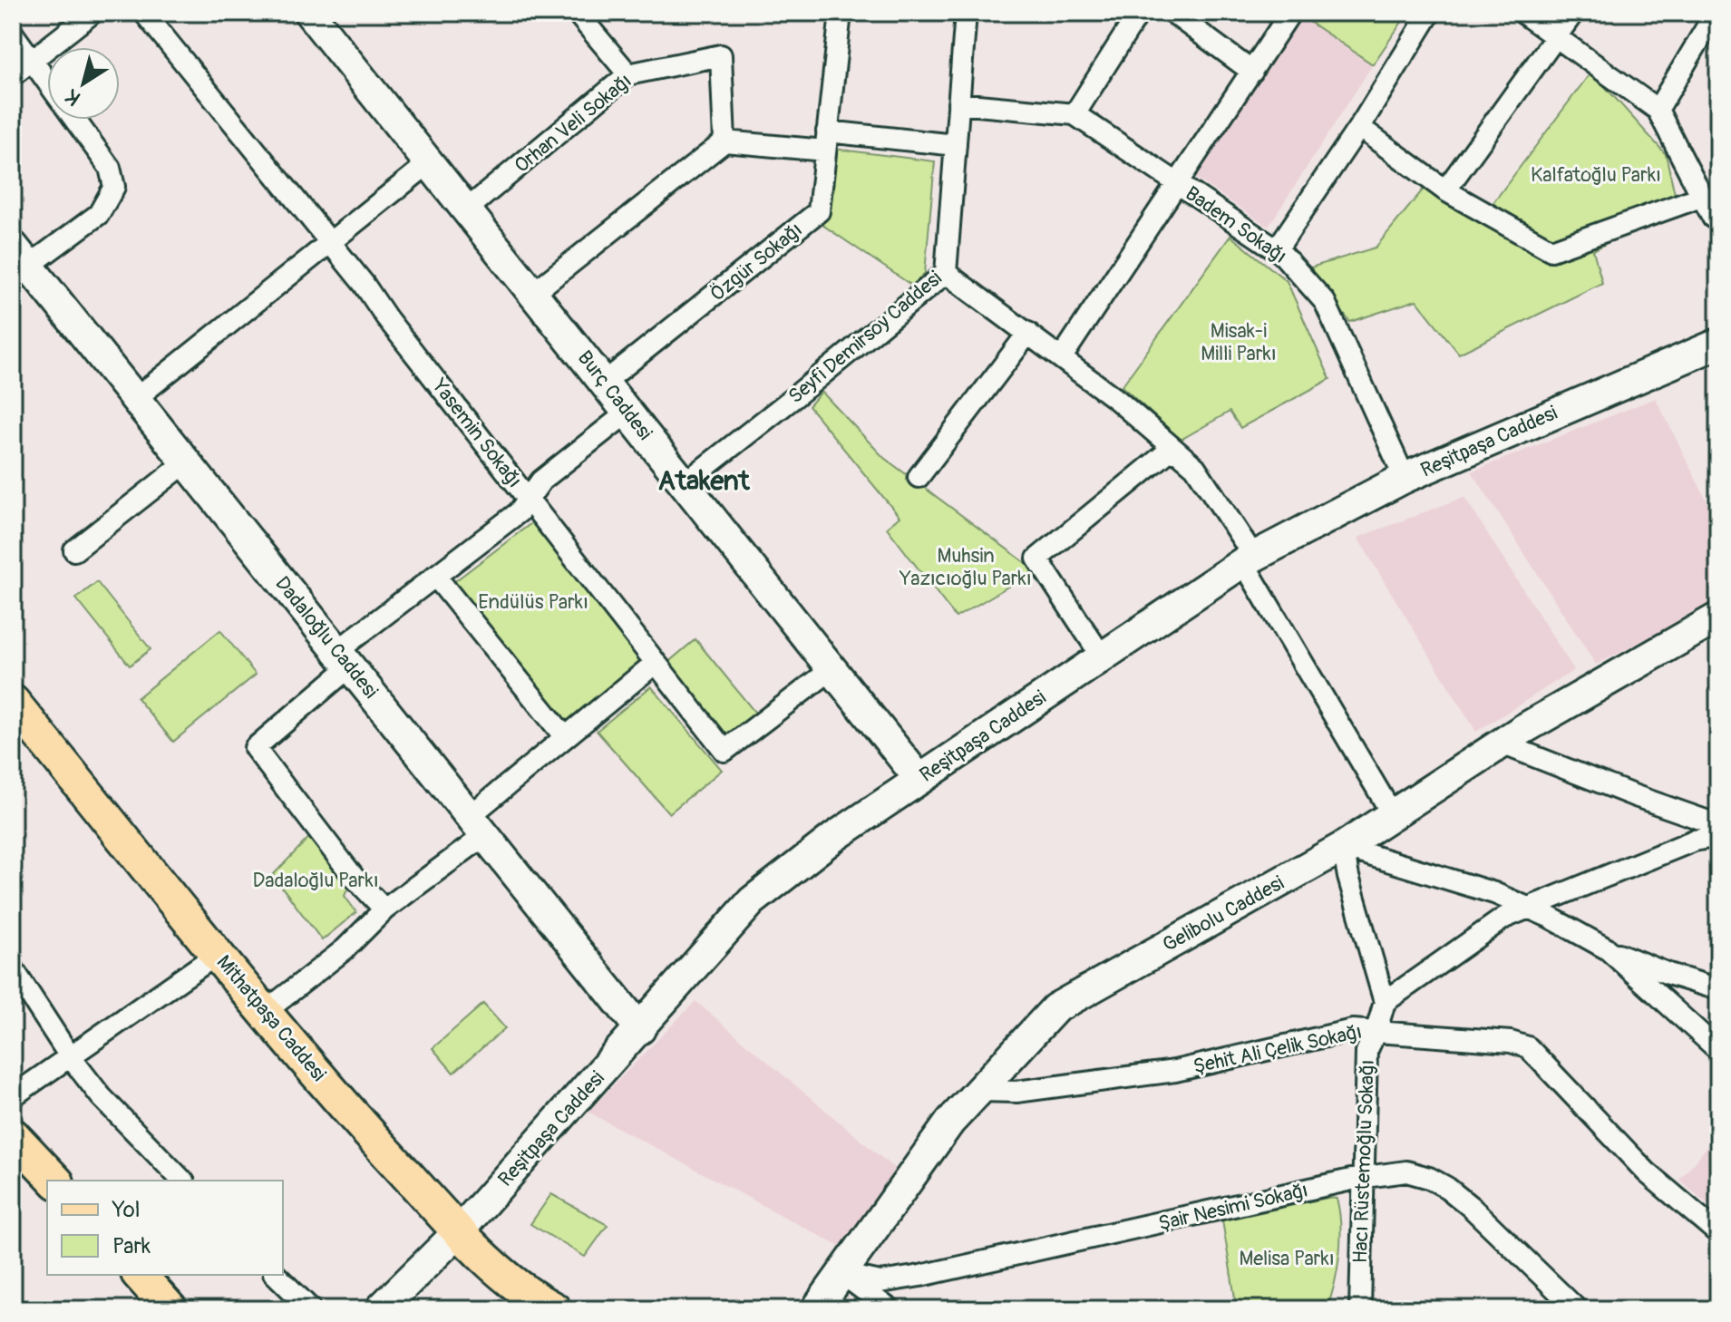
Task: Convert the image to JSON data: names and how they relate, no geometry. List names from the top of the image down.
{
  "streets": {
    "main road": ["Mithatpaşa Caddesi"],
    "street": [
      "Orhan Veli Sokağı",
      "Badem Sokağı",
      "Özgür Sokağı",
      "Seyfi Demirsoy Caddesi",
      "Burç Caddesi",
      "Yasemin Sokağı",
      "Reşitpaşa Caddesi",
      "Dadaloğlu Caddesi",
      "Gelibolu Caddesi",
      "Şehit Ali Çelik Sokağı",
      "Hacı Rüstemoğlu Sokağı",
      "Şair Nesimi Sokağı"
    ]
  },
  "crossings": [
    ["Orhan Veli Sokağı", "Burç Caddesi"],
    ["Badem Sokağı", "Seyfi Demirsoy Caddesi"],
    ["Badem Sokağı", "Reşitpaşa Caddesi"],
    ["Özgür Sokağı", "Burç Caddesi"],
    ["Seyfi Demirsoy Caddesi", "Burç Caddesi"],
    ["Burç Caddesi", "Yasemin Sokağı"],
    ["Burç Caddesi", "Reşitpaşa Caddesi"],
    ["Reşitpaşa Caddesi", "Dadaloğlu Caddesi"],
    ["Reşitpaşa Caddesi", "Mithatpaşa Caddesi"],
    ["Gelibolu Caddesi", "Şehit Ali Çelik Sokağı"],
    ["Gelibolu Caddesi", "Şair Nesimi Sokağı"],
    ["Şehit Ali Çelik Sokağı", "Hacı Rüstemoğlu Sokağı"],
    ["Hacı Rüstemoğlu Sokağı", "Şair Nesimi Sokağı"]
  ],
  "districts": ["Atakent"],
  "parks": [
    "Kalfatoğlu Parkı",
    "Misak-i Milli Parkı",
    "Muhsin Yazıcıoğlu Parkı",
    "Endülüs Parkı",
    "Dadaloğlu Parkı",
    "Melisa Parkı"
  ],
  "legend": ["Yol", "Park"],
  "north": "bottom left"
}
